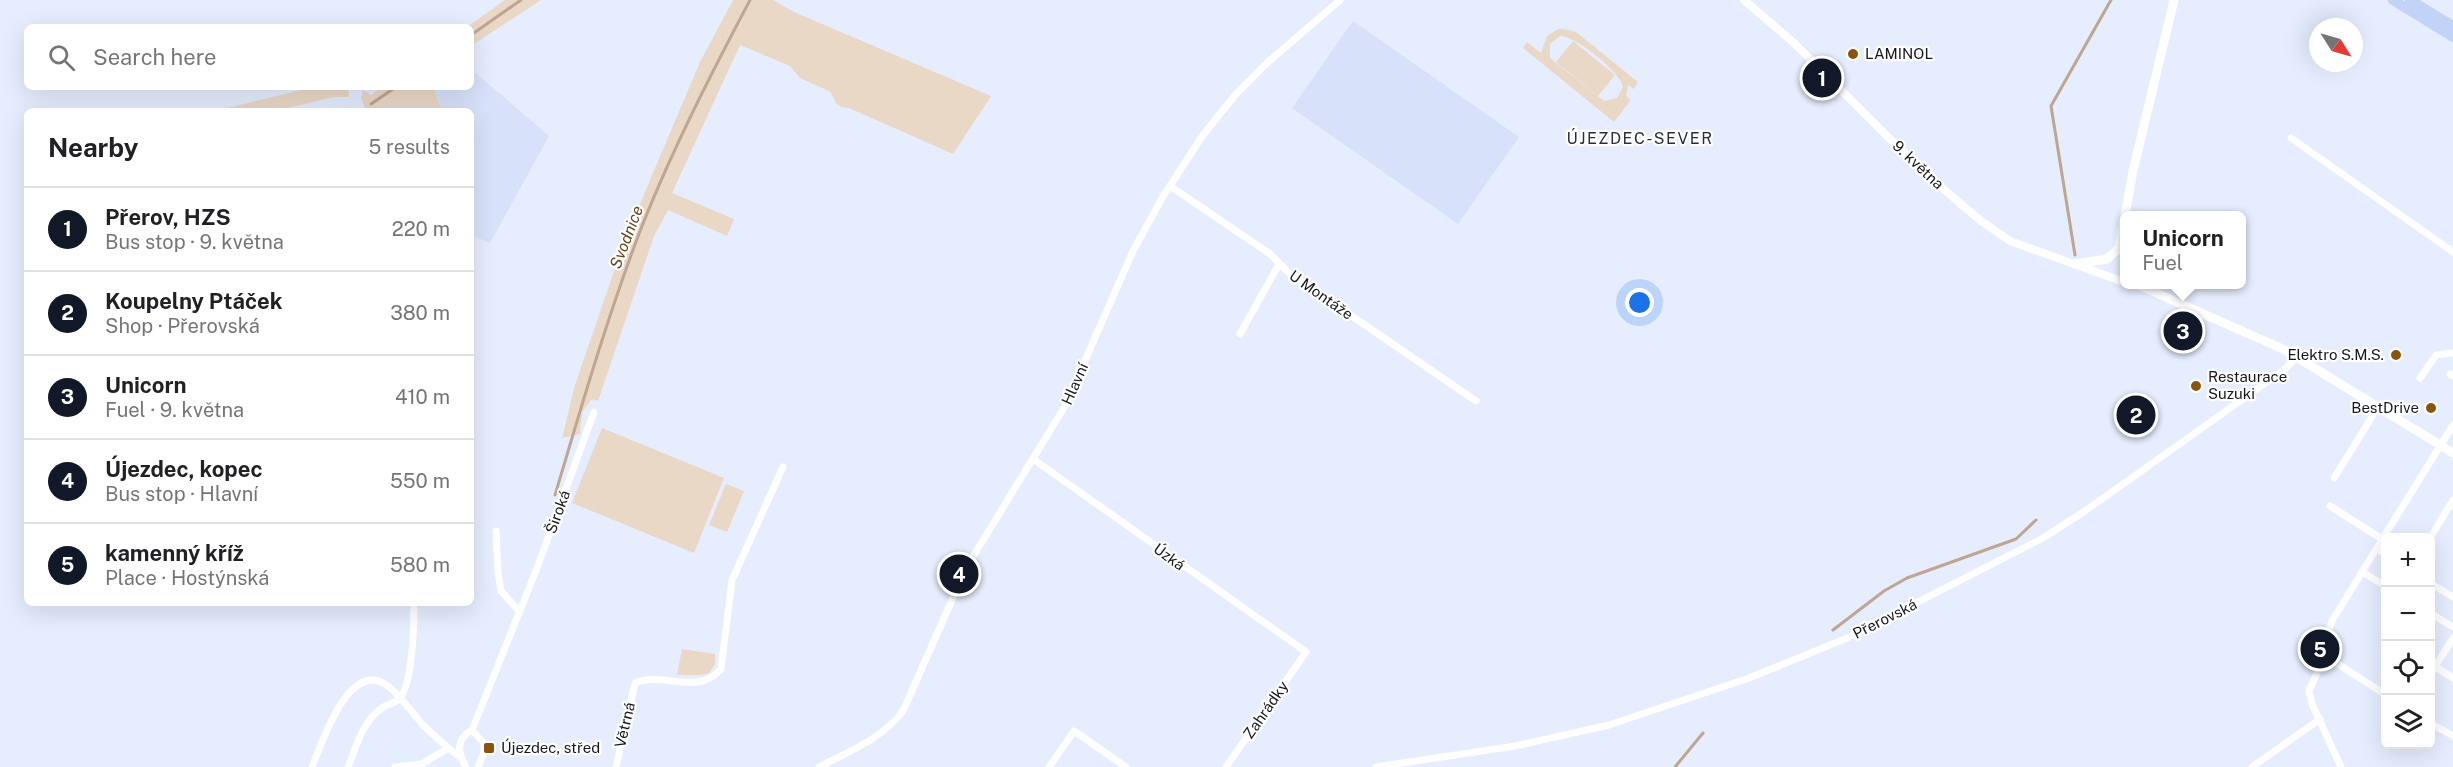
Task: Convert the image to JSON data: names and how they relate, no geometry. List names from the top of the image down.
{
  "streets": {
    "street": [
      "9. května",
      "U Montáže",
      "Hlavní",
      "Široká",
      "Úzká",
      "Přerovská",
      "Zahrádky",
      "Větrná"
    ]
  },
  "crossings": [
    ["U Montáže", "Hlavní"],
    ["Hlavní", "Úzká"],
    ["Úzká", "Zahrádky"]
  ],
  "districts": ["ÚJEZDEC-SEVER"],
  "water": ["Svodnice"],
  "places": {
    "other": [
      "LAMINOL",
      "Elektro S.M.S.",
      "Restaurace Suzuki",
      "BestDrive"
    ],
    "transit": ["Újezdec, střed"]
  },
  "north": "bottom right",
  "page": {
    "search": "Search here",
    "pins": [
      "1",
      "3",
      "2",
      "4",
      "5"
    ],
    "heading": ["Nearby", "5 results"],
    "list": [
      {
        "mark": "1",
        "name": "Přerov, HZS",
        "note": "Bus stop · 9. května",
        "value": "220 m"
      },
      {
        "mark": "2",
        "name": "Koupelny Ptáček",
        "note": "Shop · Přerovská",
        "value": "380 m"
      },
      {
        "mark": "3",
        "name": "Unicorn",
        "note": "Fuel · 9. května",
        "value": "410 m"
      },
      {
        "mark": "4",
        "name": "Újezdec, kopec",
        "note": "Bus stop · Hlavní",
        "value": "550 m"
      },
      {
        "mark": "5",
        "name": "kamenný kříž",
        "note": "Place · Hostýnská",
        "value": "580 m"
      }
    ],
    "popup": ["Unicorn", "Fuel"],
    "map_buttons": ["+", "−"]
  }
}
